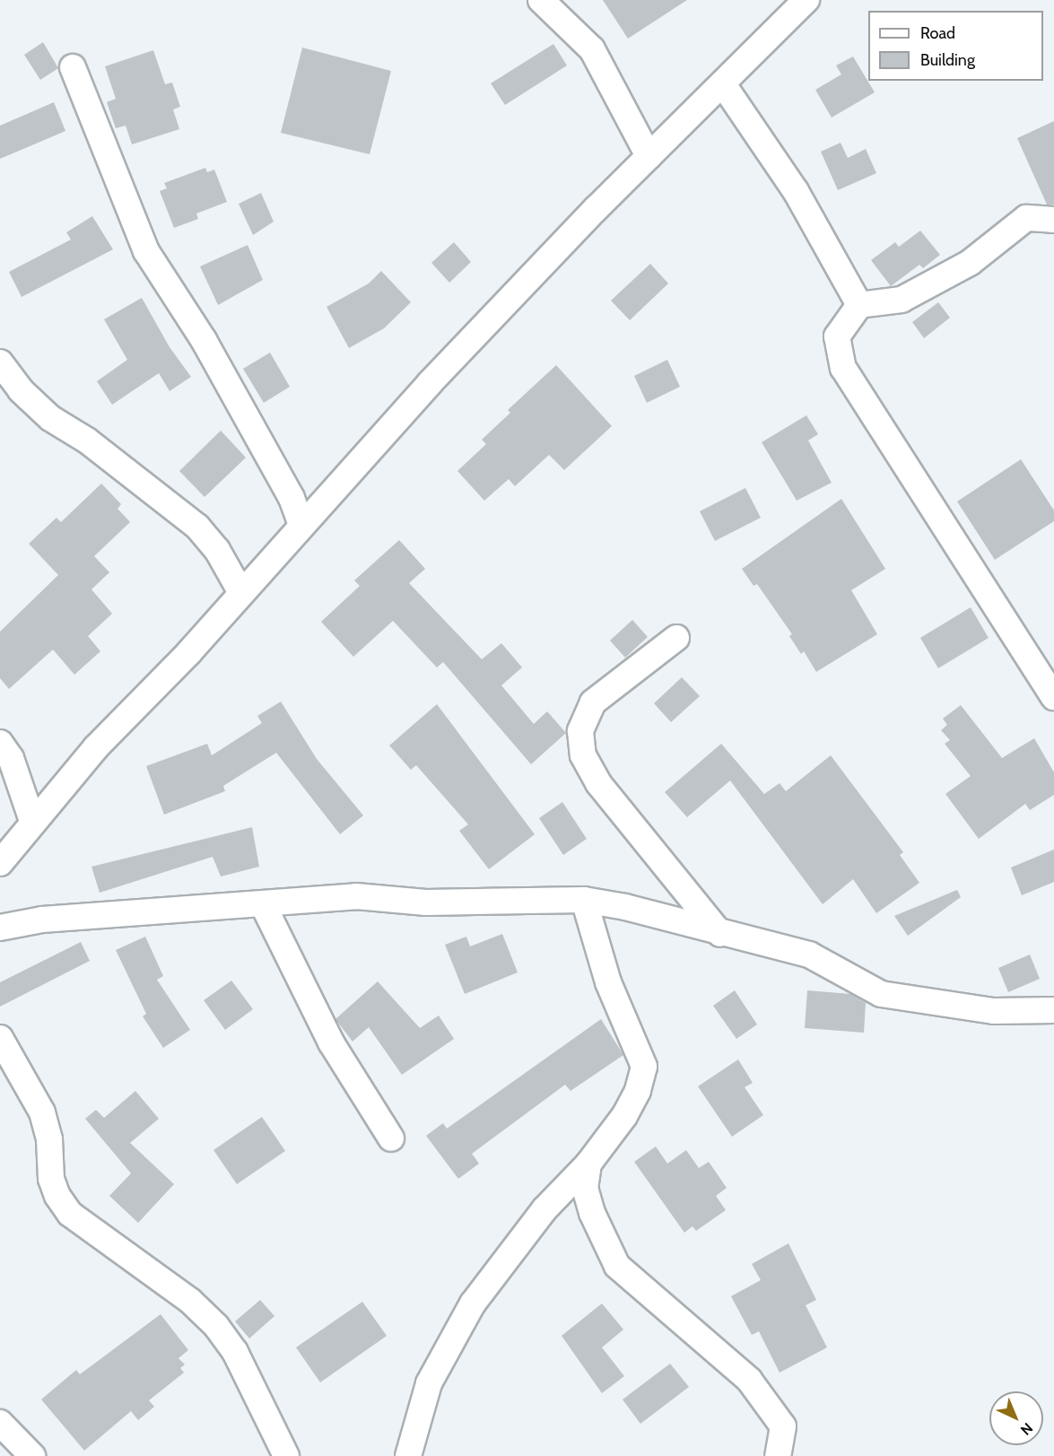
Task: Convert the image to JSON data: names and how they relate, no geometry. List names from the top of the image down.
{
  "legend": ["Road", "Building"],
  "north": "bottom right"
}
